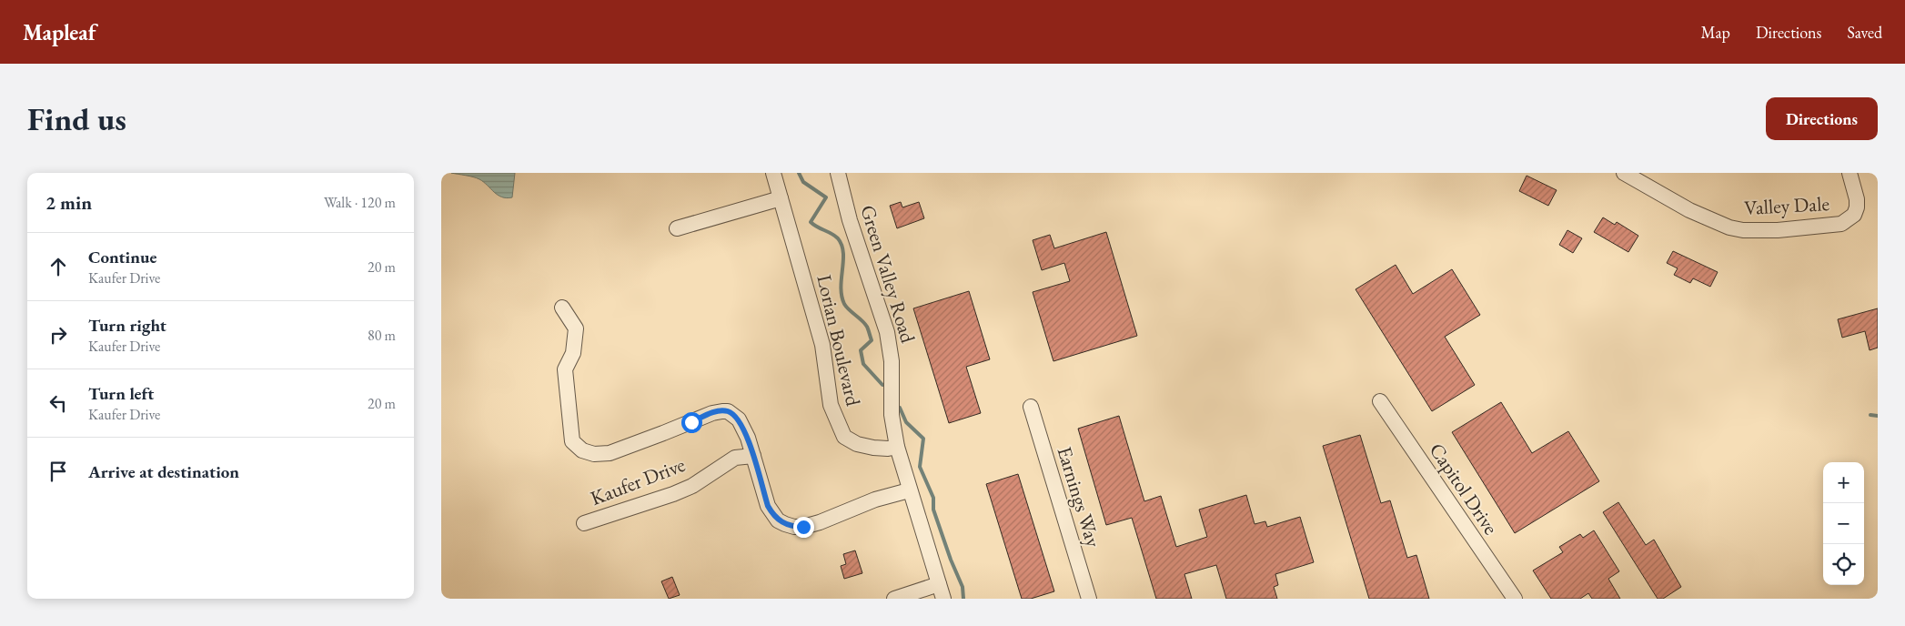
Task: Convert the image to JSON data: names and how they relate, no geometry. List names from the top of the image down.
{
  "streets": {
    "street": [
      "Valley Dale",
      "Green Valley Road",
      "Lorian Boulevard",
      "Kaufer Drive",
      "Capitol Drive",
      "Earnings Way"
    ]
  },
  "crossings": [
    ["Green Valley Road", "Lorian Boulevard"],
    ["Green Valley Road", "Kaufer Drive"]
  ],
  "page": {
    "header": "Mapleaf",
    "nav": ["Map", "Directions", "Saved"],
    "buttons": "Directions",
    "title": "Find us",
    "heading": ["2 min", "Walk · 120 m"],
    "list": [
      ["Continue", "Kaufer Drive", "20 m"],
      ["Turn right", "Kaufer Drive", "80 m"],
      ["Turn left", "Kaufer Drive", "20 m"],
      "Arrive at destination"
    ],
    "map_buttons": ["+", "−"]
  }
}
